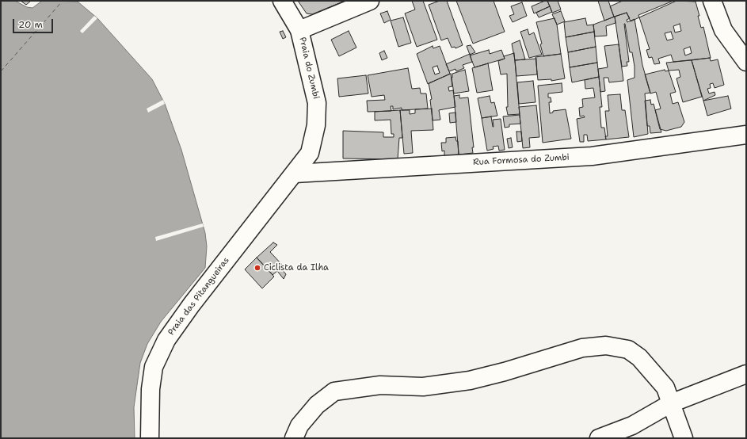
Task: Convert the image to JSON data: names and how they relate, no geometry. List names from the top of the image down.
{
  "streets": {
    "street": ["Praia do Zumbi", "Rua Formosa do Zumbi", "Praia das Pitangueiras"]
  },
  "crossings": [
    ["Praia do Zumbi", "Rua Formosa do Zumbi"],
    ["Praia do Zumbi", "Praia das Pitangueiras"],
    ["Rua Formosa do Zumbi", "Praia das Pitangueiras"]
  ],
  "places": ["Ciclista da Ilha"],
  "scale_bar": "20 m"
}
